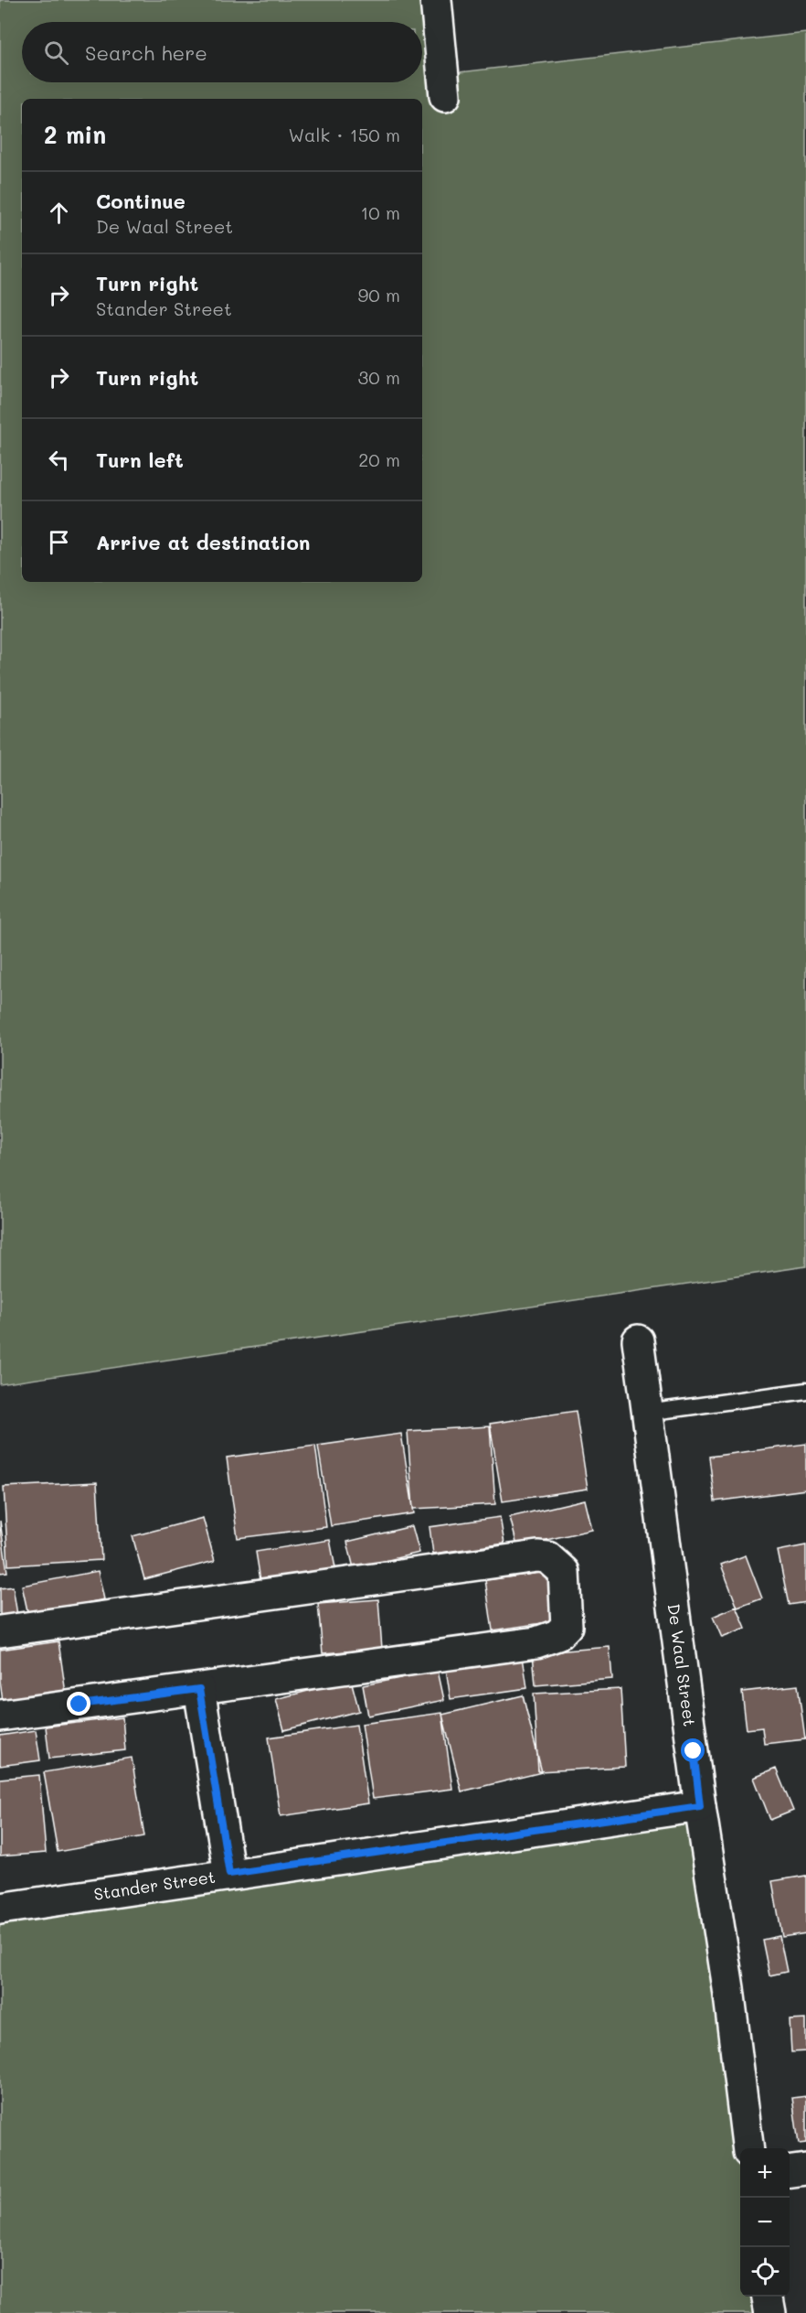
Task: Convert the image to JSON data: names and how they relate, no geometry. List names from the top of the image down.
{
  "streets": {
    "street": ["De Waal Street", "Stander Street"]
  },
  "crossings": [
    ["De Waal Street", "Stander Street"]
  ],
  "page": {
    "search": "Search here",
    "heading": ["2 min", "Walk · 150 m"],
    "list": [
      ["Continue", "De Waal Street", "10 m"],
      ["Turn right", "Stander Street", "90 m"],
      ["Turn right", "30 m"],
      ["Turn left", "20 m"],
      "Arrive at destination"
    ],
    "map_buttons": ["+", "−"]
  }
}
